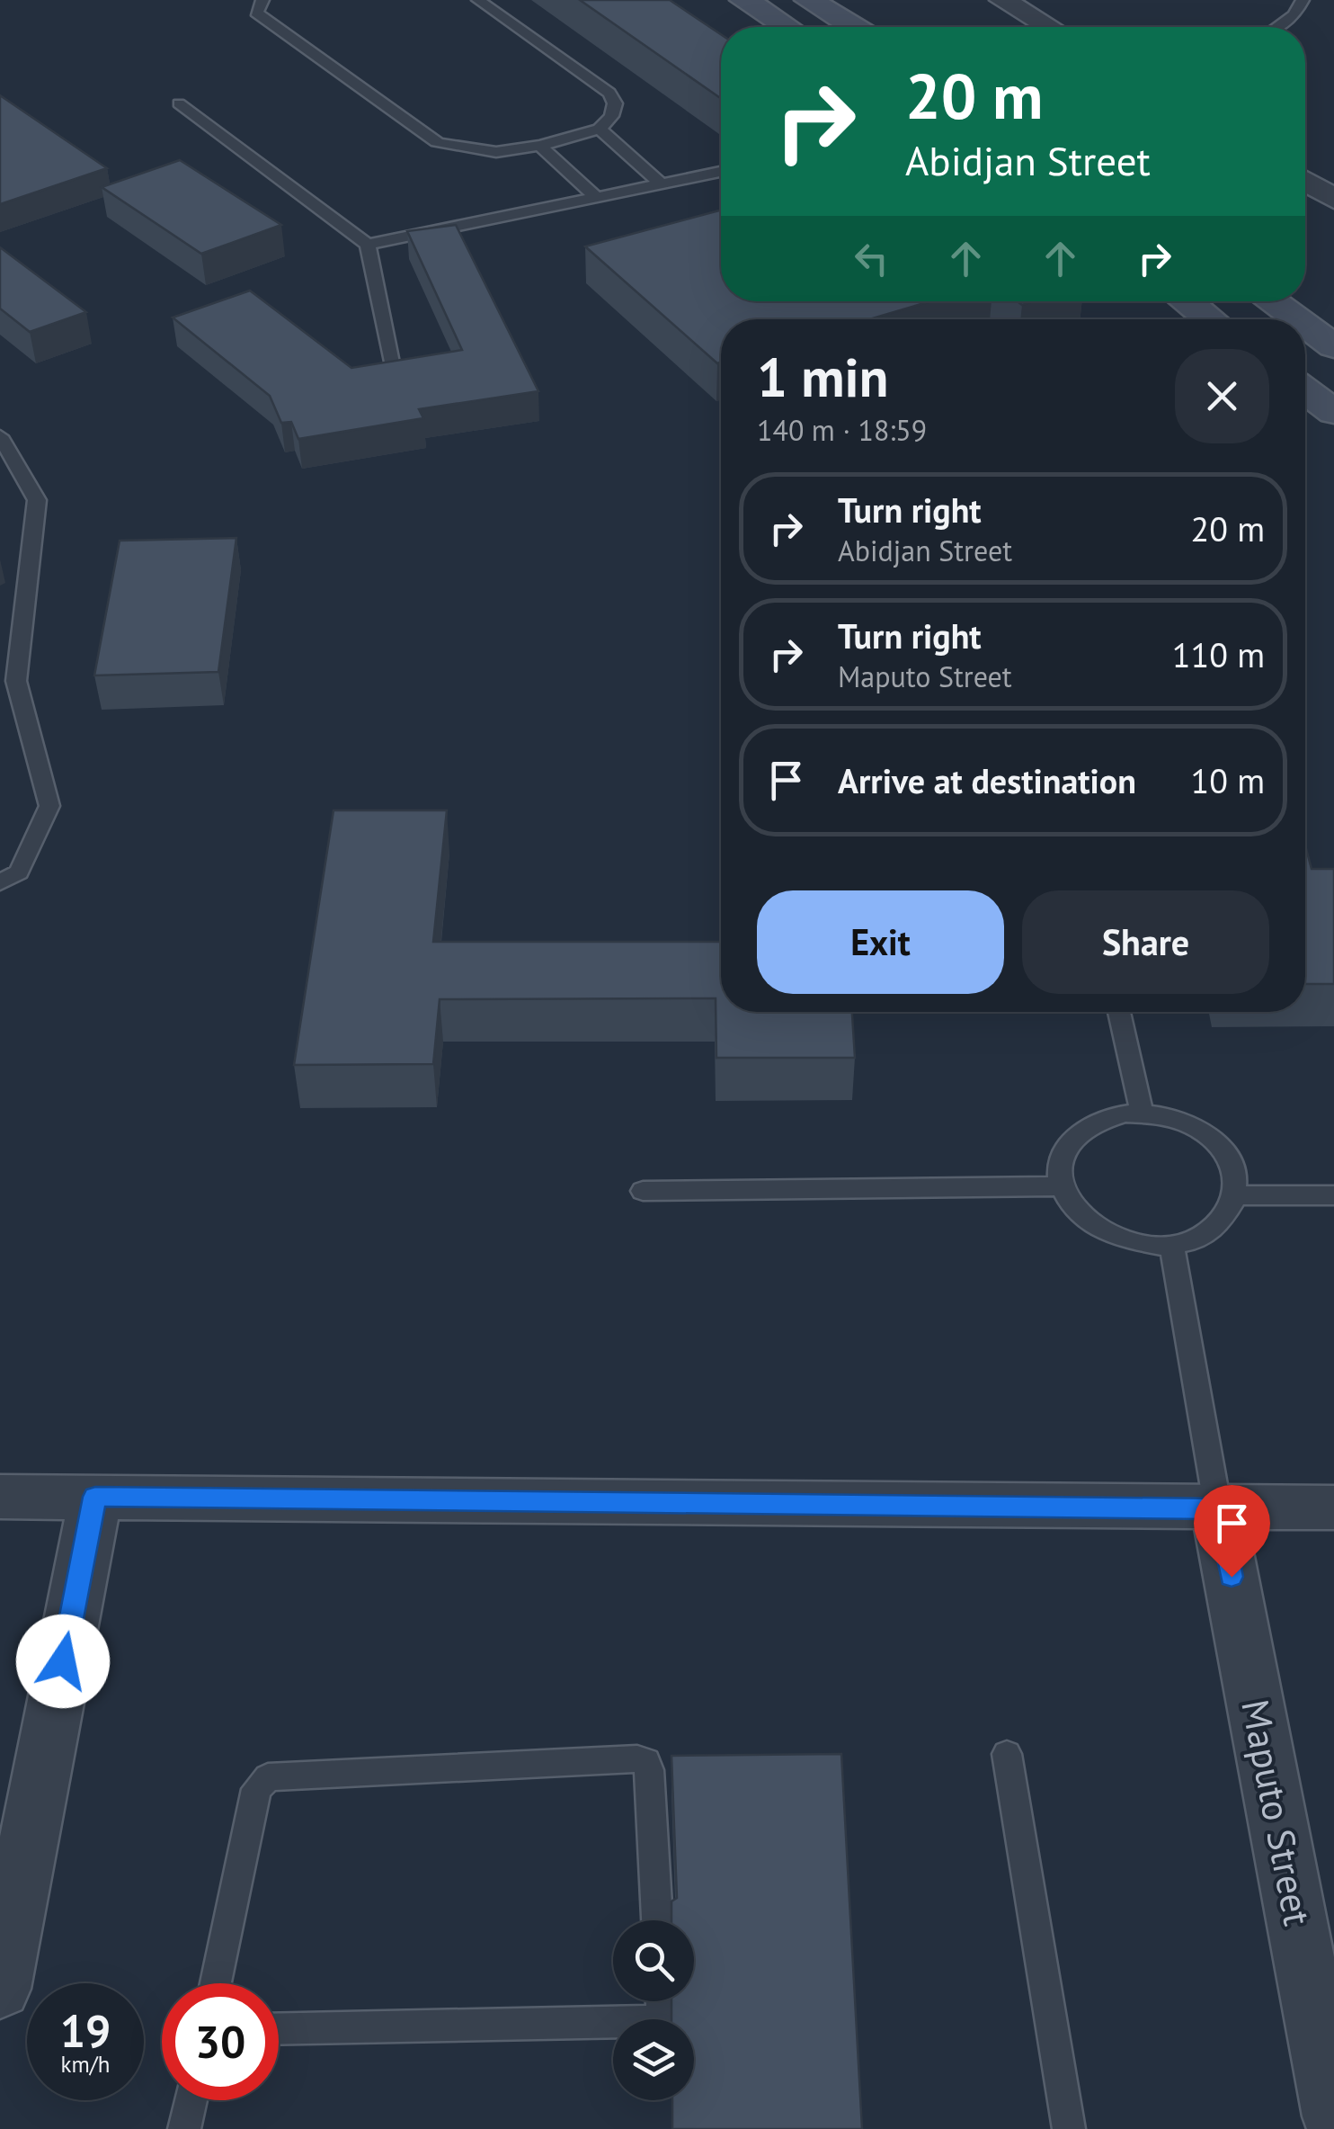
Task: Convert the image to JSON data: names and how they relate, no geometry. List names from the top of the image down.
{
  "streets": {
    "street": ["Maputo Street"]
  },
  "page": {
    "turn": ["20 m", "Abidjan Street"],
    "heading": ["1 min", "140 m · 18:59"],
    "list": [
      {
        "name": "Turn right",
        "note": "Abidjan Street",
        "value": "20 m"
      },
      {
        "name": "Turn right",
        "note": "Maputo Street",
        "value": "110 m"
      },
      {
        "name": "Arrive at destination",
        "value": "10 m"
      }
    ],
    "buttons": ["Exit", "Share"],
    "speed": "19 km/h",
    "limit": "30"
  }
}
